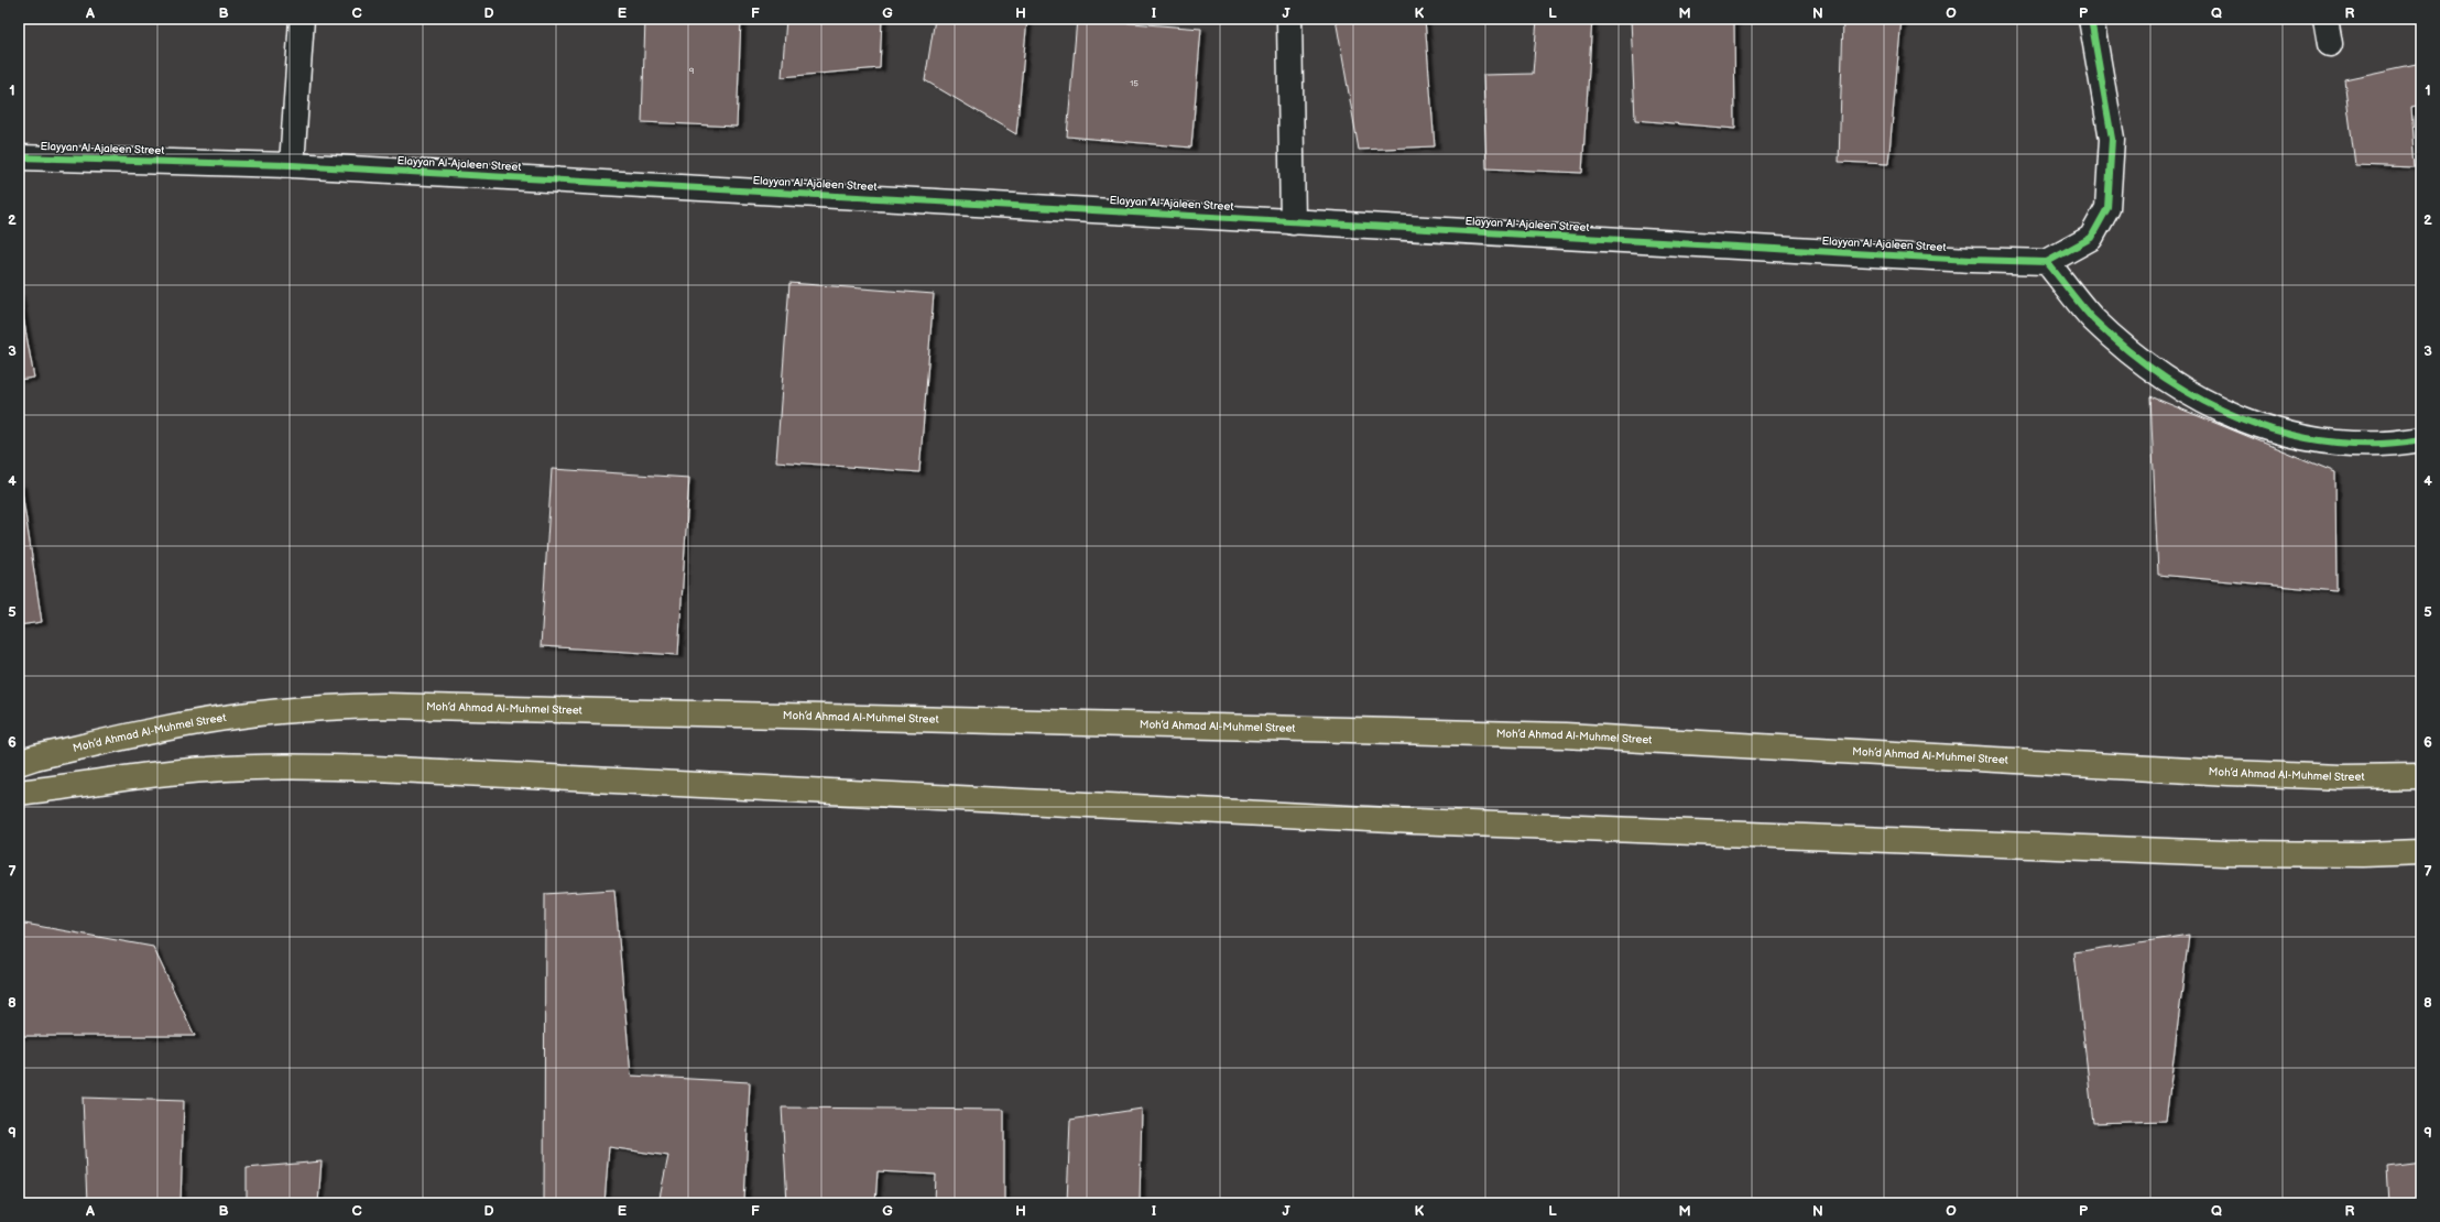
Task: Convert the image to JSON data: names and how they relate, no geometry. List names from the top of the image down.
{
  "streets": {
    "main road": ["Moh’d Ahmad Al-Muhmel Street"],
    "street": ["Elayyan Al-Ajaleen Street"]
  },
  "house_numbers": ["9", "15"],
  "grid": {
    "columns": [
      "A",
      "B",
      "C",
      "D",
      "E",
      "F",
      "G",
      "H",
      "I",
      "J",
      "K",
      "L",
      "M",
      "N",
      "O",
      "P",
      "Q",
      "R"
    ],
    "rows": [
      "1",
      "2",
      "3",
      "4",
      "5",
      "6",
      "7",
      "8",
      "9"
    ]
  }
}
